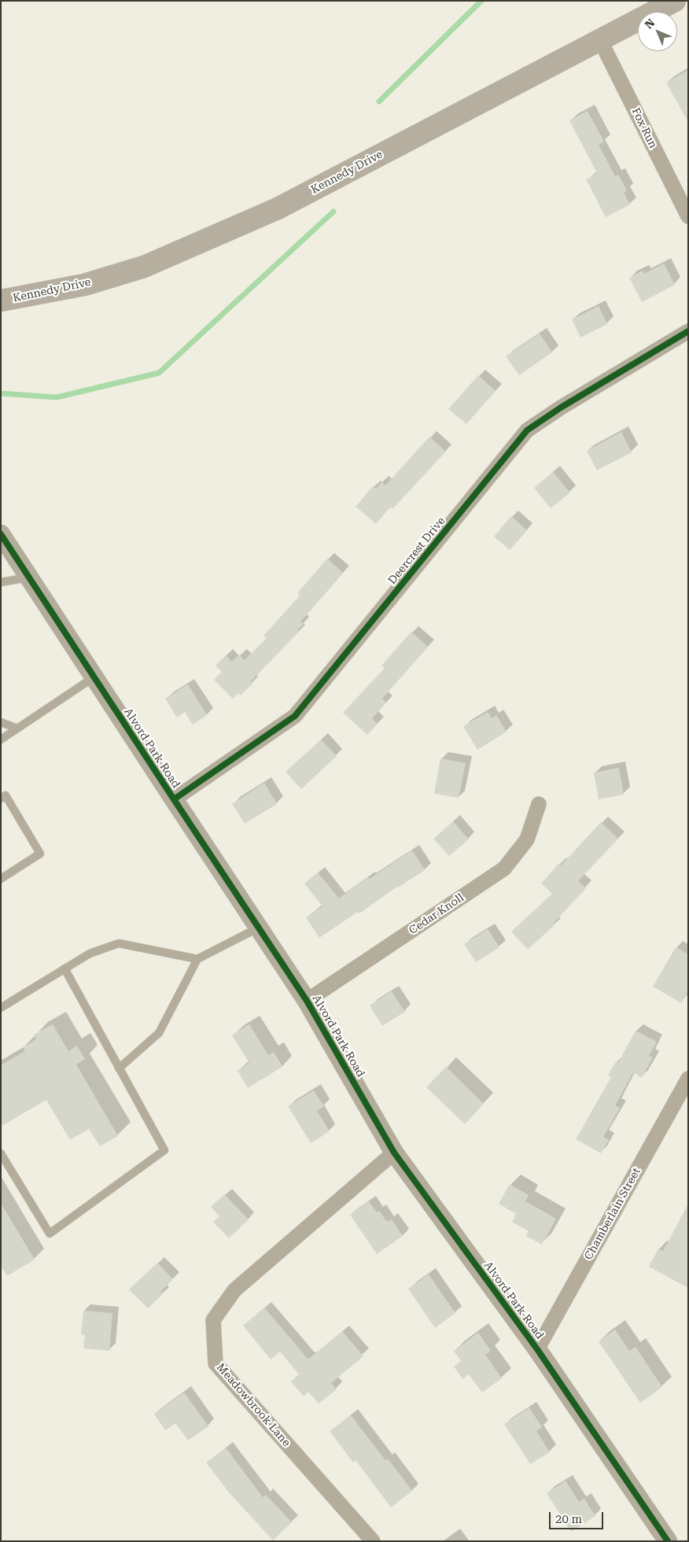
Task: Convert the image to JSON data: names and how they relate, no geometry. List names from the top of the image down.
{
  "streets": {
    "main road": ["Kennedy Drive"],
    "street": [
      "Fox Run",
      "Deercrest Drive",
      "Alvord Park Road",
      "Cedar Knoll",
      "Chamberlain Street",
      "Meadowbrook Lane"
    ]
  },
  "crossings": [
    ["Fox Run", "Kennedy Drive"],
    ["Deercrest Drive", "Alvord Park Road"],
    ["Alvord Park Road", "Cedar Knoll"],
    ["Alvord Park Road", "Chamberlain Street"],
    ["Alvord Park Road", "Meadowbrook Lane"]
  ],
  "scale_bar": "20 m",
  "north": "top left"
}
